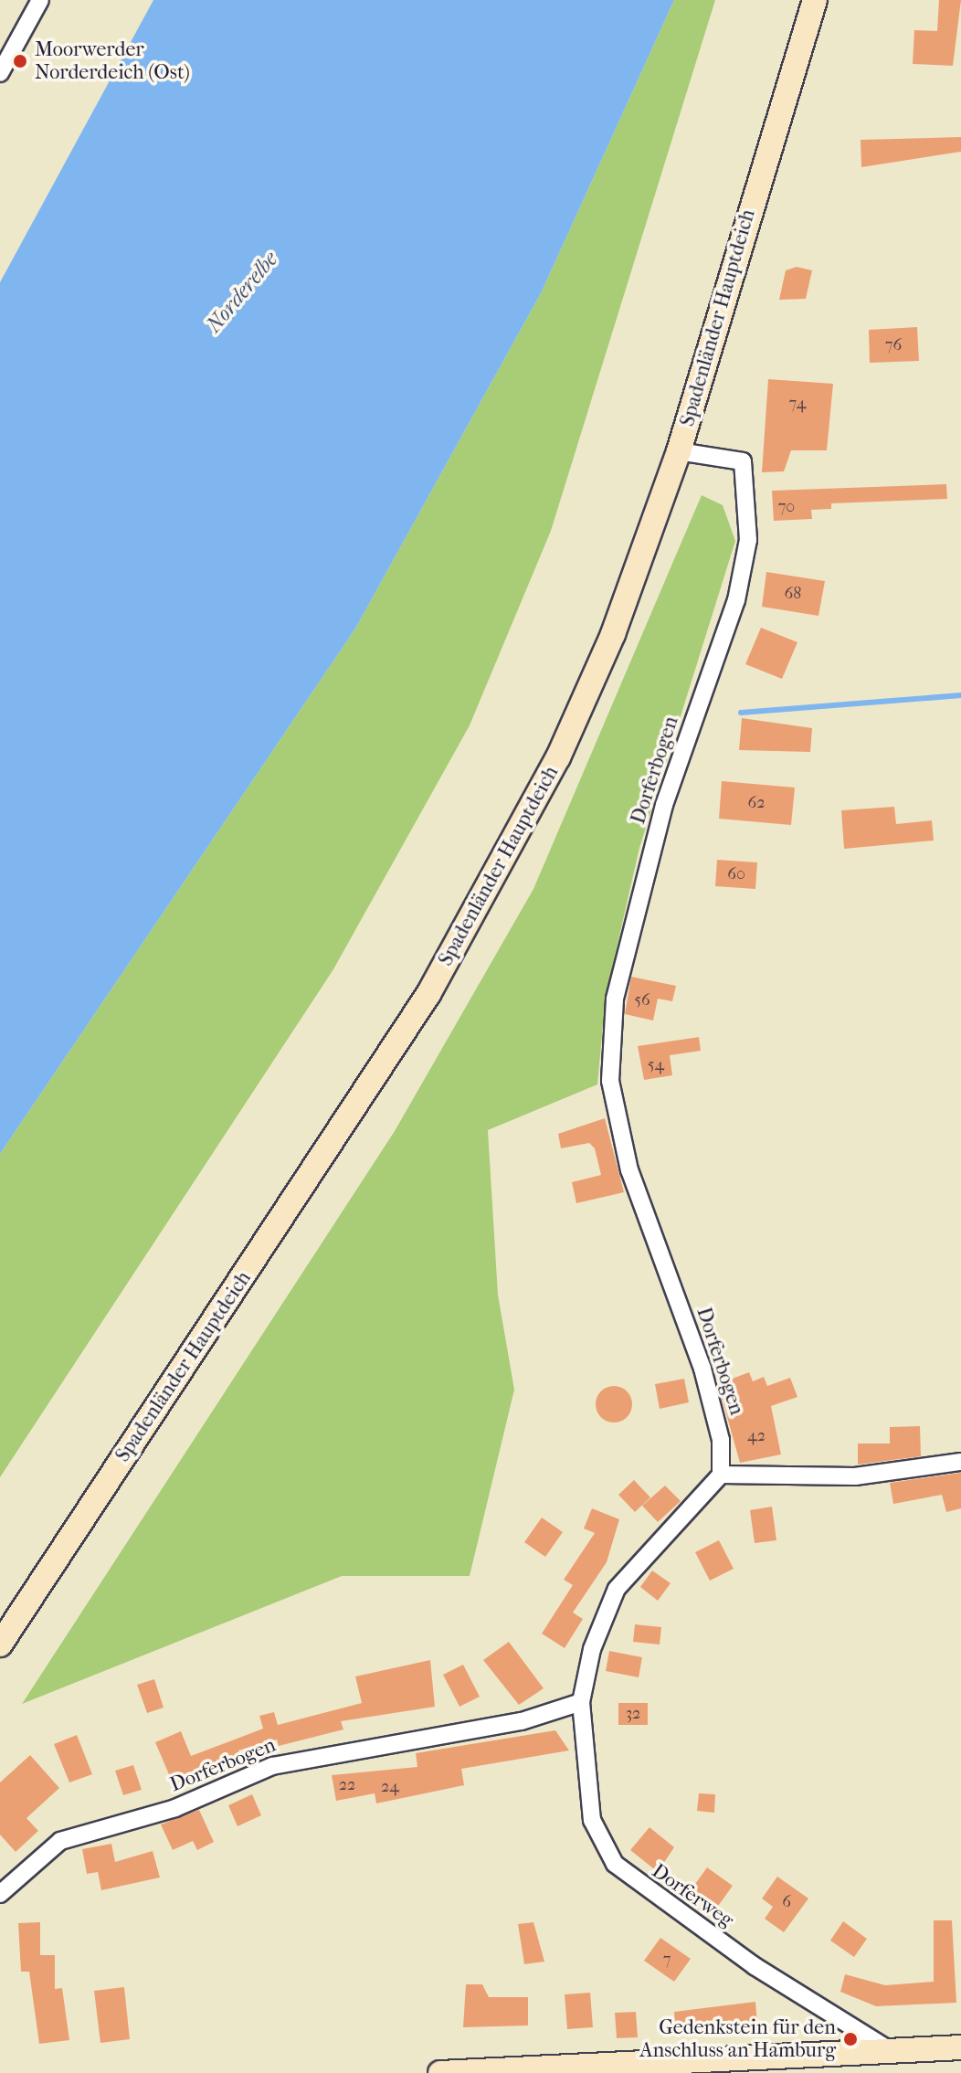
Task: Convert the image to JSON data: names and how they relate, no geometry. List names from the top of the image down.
{
  "streets": {
    "street": ["Spadenländer Hauptdeich", "Dorferbogen", "Dorferweg"]
  },
  "crossings": [
    ["Spadenländer Hauptdeich", "Dorferbogen"],
    ["Dorferbogen", "Dorferweg"]
  ],
  "water": ["Norderelbe"],
  "places": ["Moorwerder Norderdeich (Ost)", "Gedenkstein für den Anschluss an Hamburg"],
  "house_numbers": [
    "76",
    "74",
    "70",
    "68",
    "62",
    "60",
    "56",
    "54",
    "42",
    "32",
    "22",
    "24",
    "6",
    "7"
  ]
}
